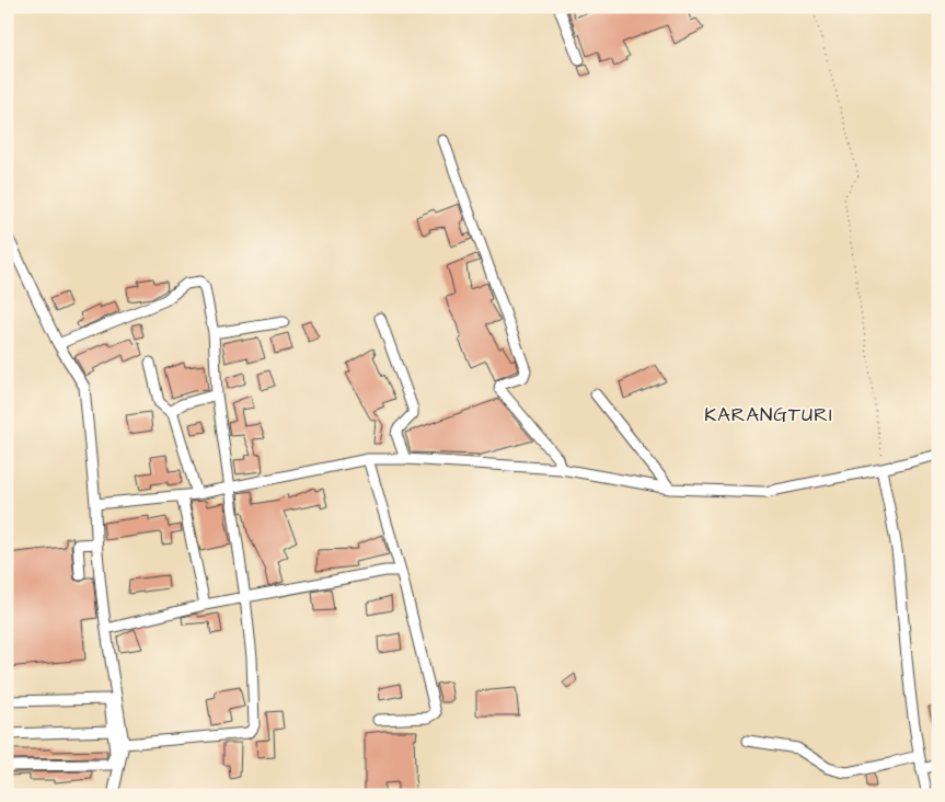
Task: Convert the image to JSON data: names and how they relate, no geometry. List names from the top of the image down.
{
  "districts": ["KARANGTURI"]
}
